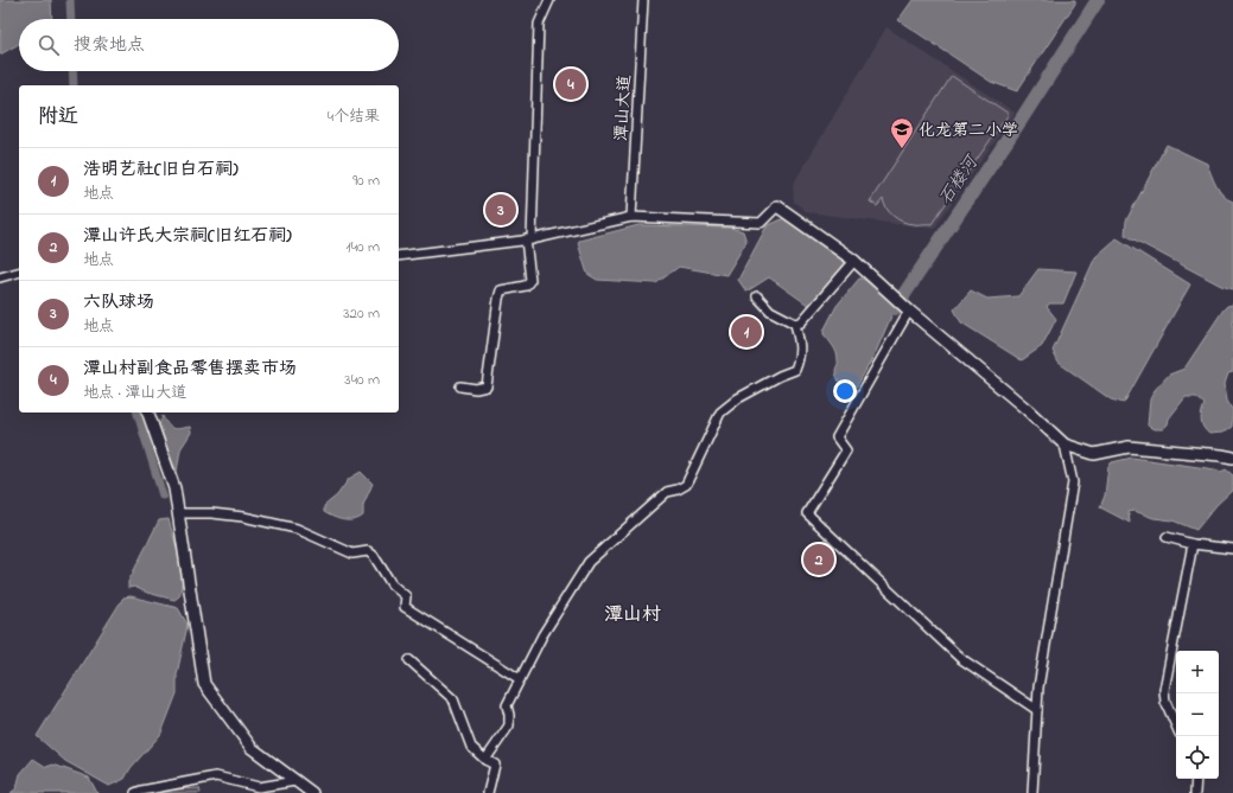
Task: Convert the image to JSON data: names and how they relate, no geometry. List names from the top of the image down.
{
  "streets": {
    "street": ["潭山大道"]
  },
  "districts": ["潭山村"],
  "water": ["石楼河"],
  "places": {
    "school or university": ["化龙第二小学"]
  },
  "page": {
    "search": "搜索地点",
    "pins": [
      "4",
      "3",
      "1",
      "2"
    ],
    "heading": ["附近", "4个结果"],
    "list": [
      {
        "mark": "1",
        "name": "浩明艺社(旧白石祠)",
        "note": "地点",
        "value": "90 m"
      },
      {
        "mark": "2",
        "name": "潭山许氏大宗祠(旧红石祠)",
        "note": "地点",
        "value": "140 m"
      },
      {
        "mark": "3",
        "name": "六队球场",
        "note": "地点",
        "value": "320 m"
      },
      {
        "mark": "4",
        "name": "潭山村副食品零售摆卖市场",
        "note": "地点 · 潭山大道",
        "value": "340 m"
      }
    ],
    "map_buttons": ["+", "−"]
  }
}
